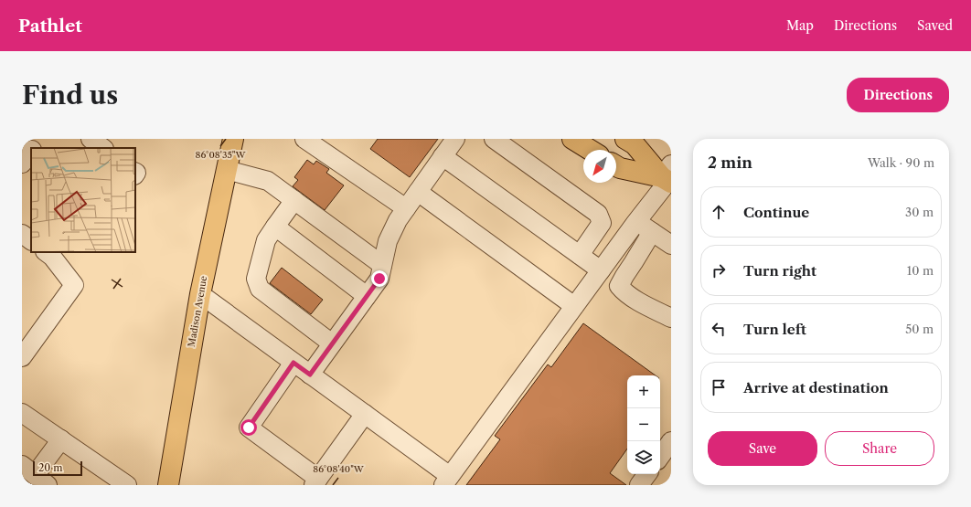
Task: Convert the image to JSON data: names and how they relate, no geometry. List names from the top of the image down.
{
  "streets": {
    "main road": ["Madison Avenue"]
  },
  "scale_bar": "20 m",
  "north": "bottom left",
  "page": {
    "header": "Pathlet",
    "nav": ["Map", "Directions", "Saved"],
    "buttons": [
      "Directions",
      ["Save", "Share"]
    ],
    "title": "Find us",
    "heading": ["2 min", "Walk · 90 m"],
    "list": [
      ["Continue", "30 m"],
      ["Turn right", "10 m"],
      ["Turn left", "50 m"],
      "Arrive at destination"
    ],
    "map_buttons": ["+", "−"],
    "scale": "20 m"
  },
  "coordinates": ["86°08'35\"W", "86°08'40\"W"]
}
